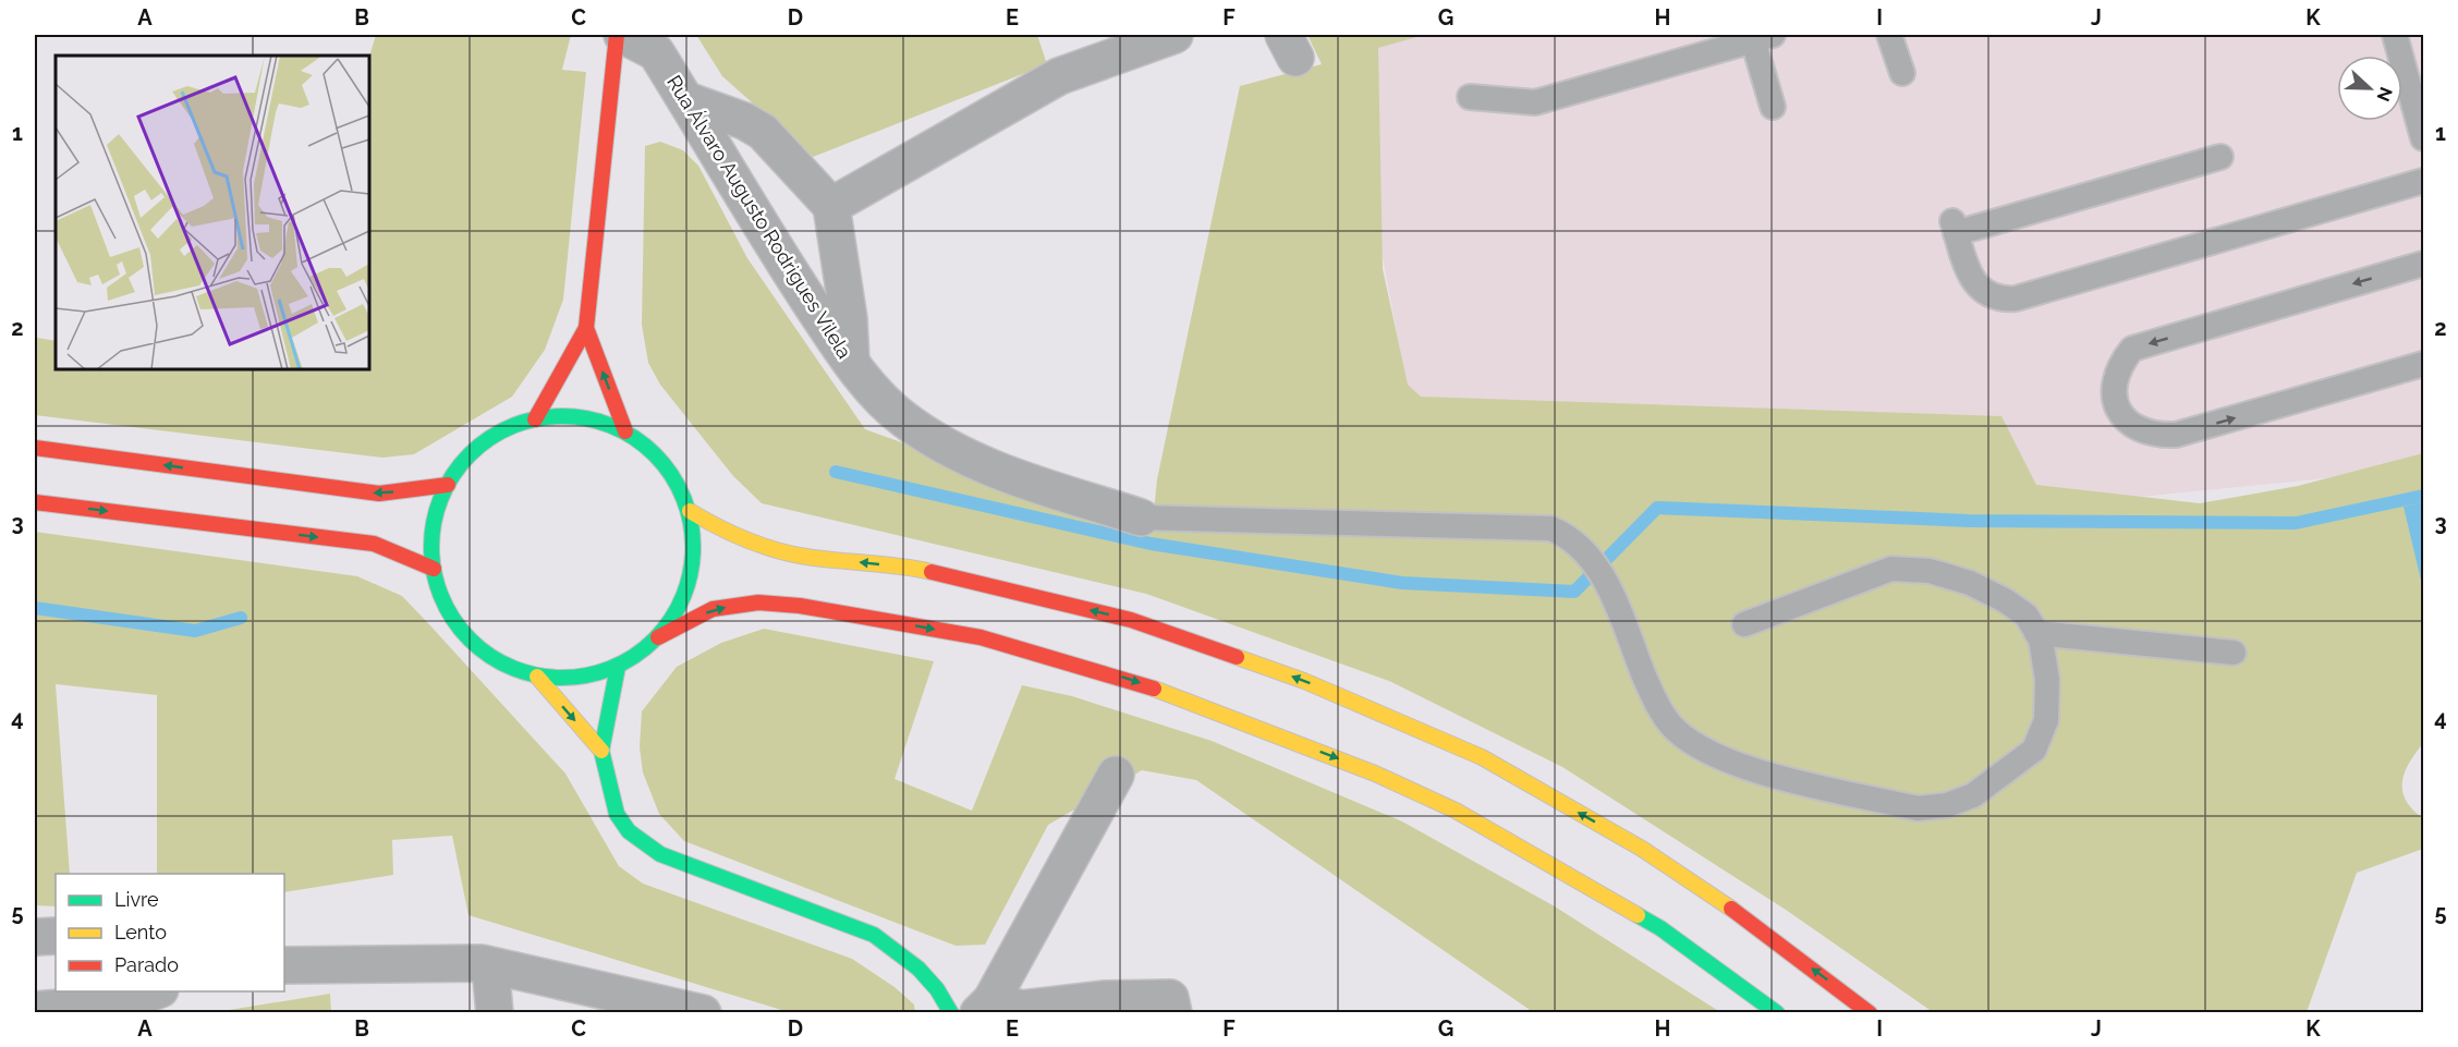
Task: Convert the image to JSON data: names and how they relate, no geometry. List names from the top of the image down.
{
  "streets": {
    "street": ["Rua Álvaro Augusto Rodrigues Vilela"]
  },
  "legend": ["Livre", "Lento", "Parado"],
  "north": "right",
  "grid": {
    "columns": [
      "A",
      "B",
      "C",
      "D",
      "E",
      "F",
      "G",
      "H",
      "I",
      "J",
      "K"
    ],
    "rows": [
      "1",
      "2",
      "3",
      "4",
      "5"
    ]
  }
}
